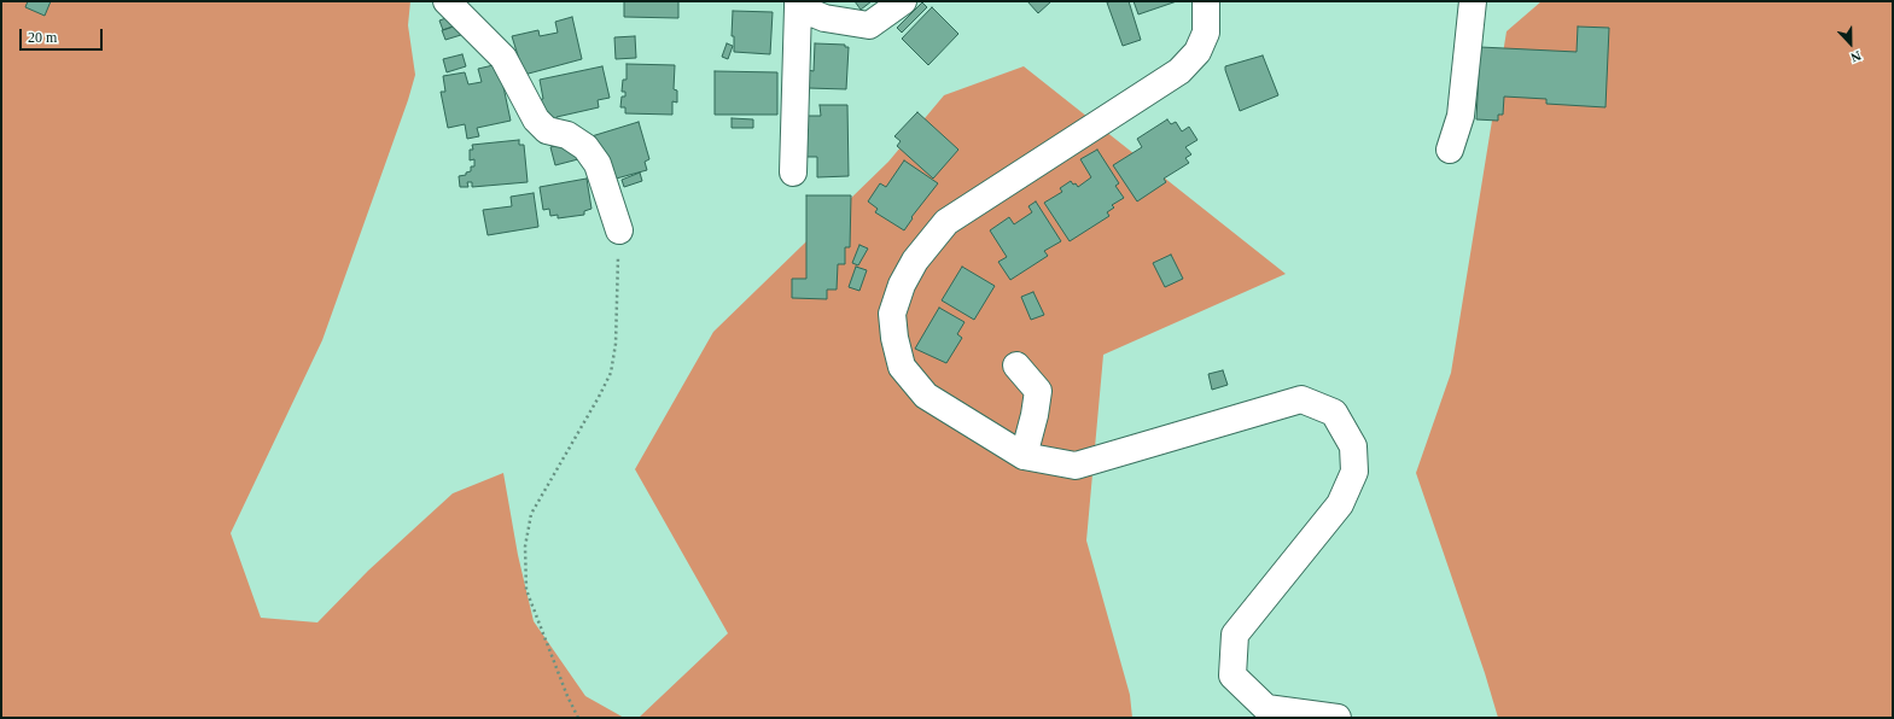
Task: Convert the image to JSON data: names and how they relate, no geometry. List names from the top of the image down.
{
  "scale_bar": "20 m",
  "north": "bottom"
}
